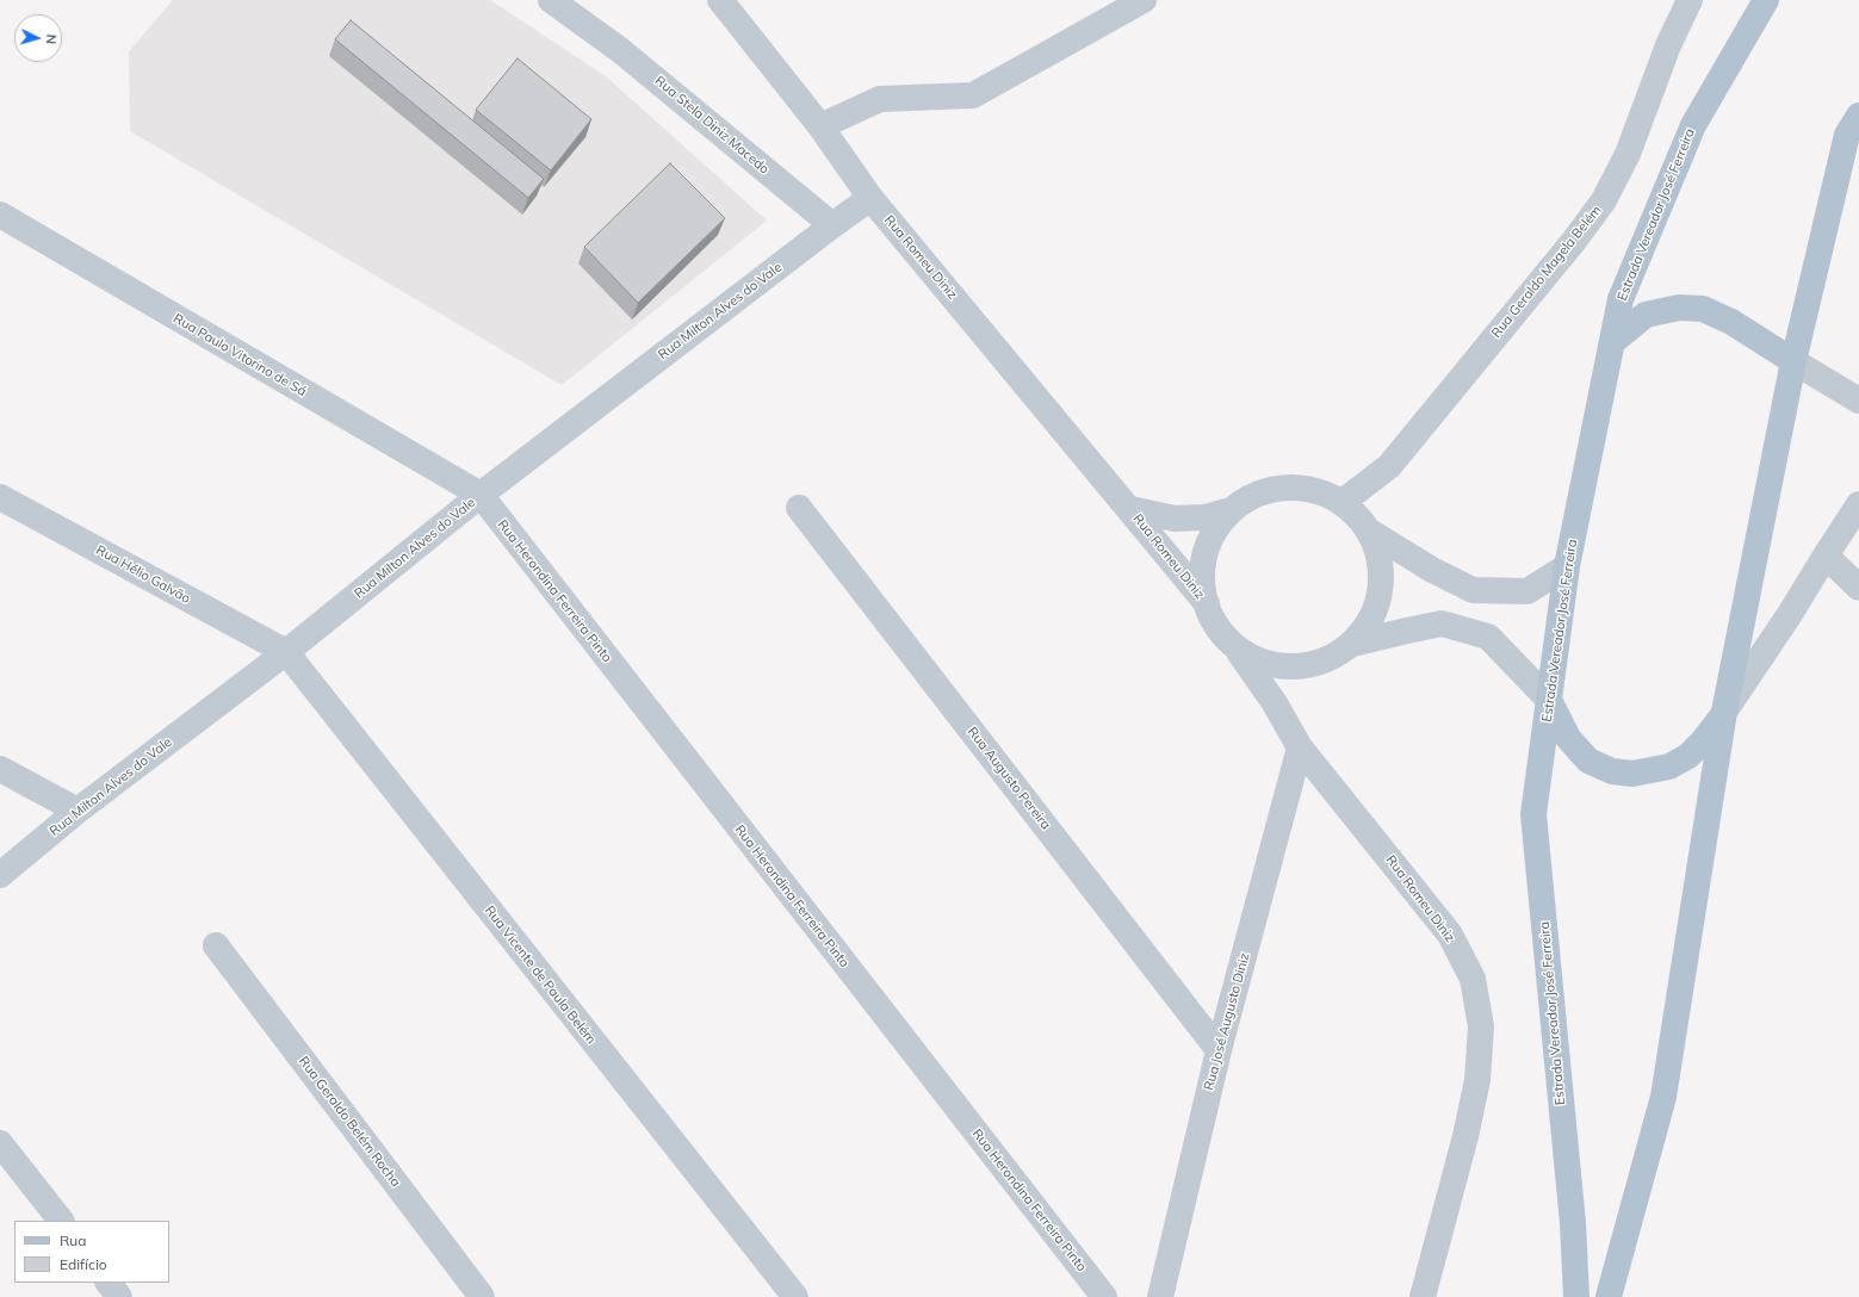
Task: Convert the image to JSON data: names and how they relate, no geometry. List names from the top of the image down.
{
  "streets": {
    "main road": ["Estrada Vereador José Ferreira"],
    "street": [
      "Rua Stela Diniz Macedo",
      "Rua Romeu Diniz",
      "Rua Geraldo Magela Belém",
      "Rua Milton Alves do Vale",
      "Rua Paulo Vitorino de Sá",
      "Rua Hélio Galvão",
      "Rua Herondina Ferreira Pinto",
      "Rua Augusto Pereira",
      "Rua Vicente de Paula Belém",
      "Rua José Augusto Diniz",
      "Rua Geraldo Belém Rocha"
    ]
  },
  "crossings": [
    ["Rua Stela Diniz Macedo", "Rua Milton Alves do Vale"],
    ["Rua Romeu Diniz", "Rua José Augusto Diniz"],
    ["Rua Milton Alves do Vale", "Rua Paulo Vitorino de Sá"],
    ["Rua Milton Alves do Vale", "Rua Hélio Galvão"],
    ["Rua Milton Alves do Vale", "Rua Herondina Ferreira Pinto"],
    ["Rua Milton Alves do Vale", "Rua Vicente de Paula Belém"],
    ["Rua Paulo Vitorino de Sá", "Rua Herondina Ferreira Pinto"],
    ["Rua Hélio Galvão", "Rua Vicente de Paula Belém"],
    ["Rua Augusto Pereira", "Rua José Augusto Diniz"]
  ],
  "legend": ["Rua", "Edifício"],
  "north": "right"
}
